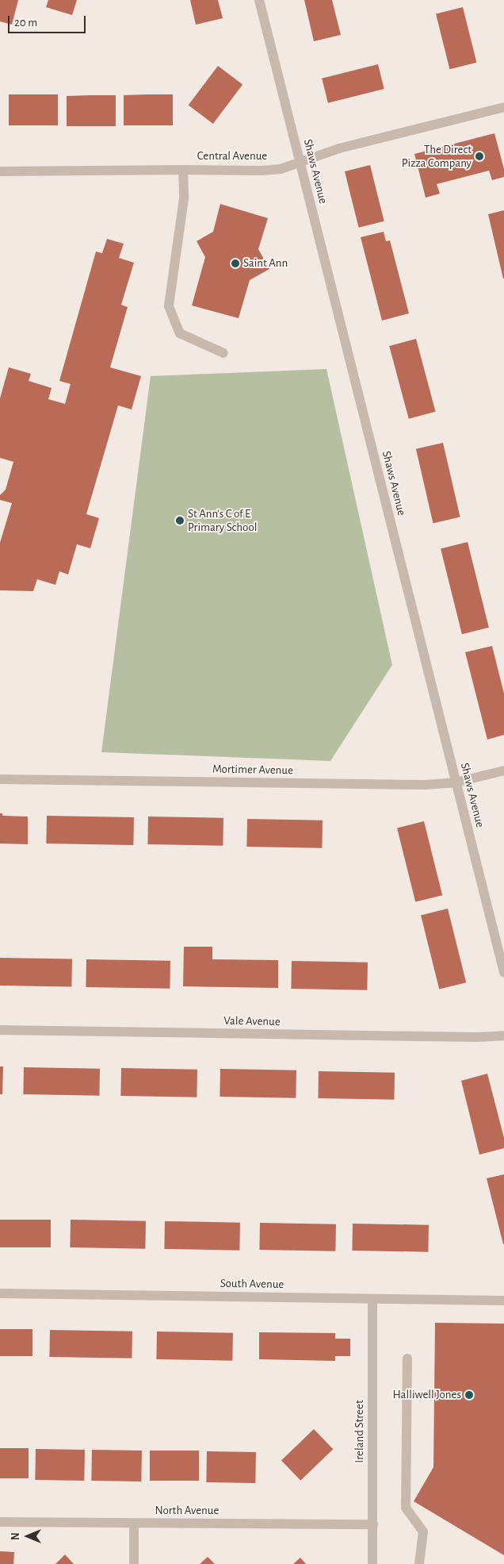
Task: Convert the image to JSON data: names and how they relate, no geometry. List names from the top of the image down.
{
  "streets": {
    "street": [
      "Central Avenue",
      "Shaws Avenue",
      "Mortimer Avenue",
      "Vale Avenue",
      "South Avenue",
      "Ireland Street",
      "North Avenue"
    ]
  },
  "crossings": [
    ["Central Avenue", "Shaws Avenue"],
    ["Shaws Avenue", "Mortimer Avenue"],
    ["South Avenue", "Ireland Street"],
    ["Ireland Street", "North Avenue"]
  ],
  "places": [
    "The Direct Pizza Company",
    "Saint Ann",
    "St Ann's C of E Primary School",
    "Halliwell Jones"
  ],
  "scale_bar": "20 m",
  "north": "left"
}
